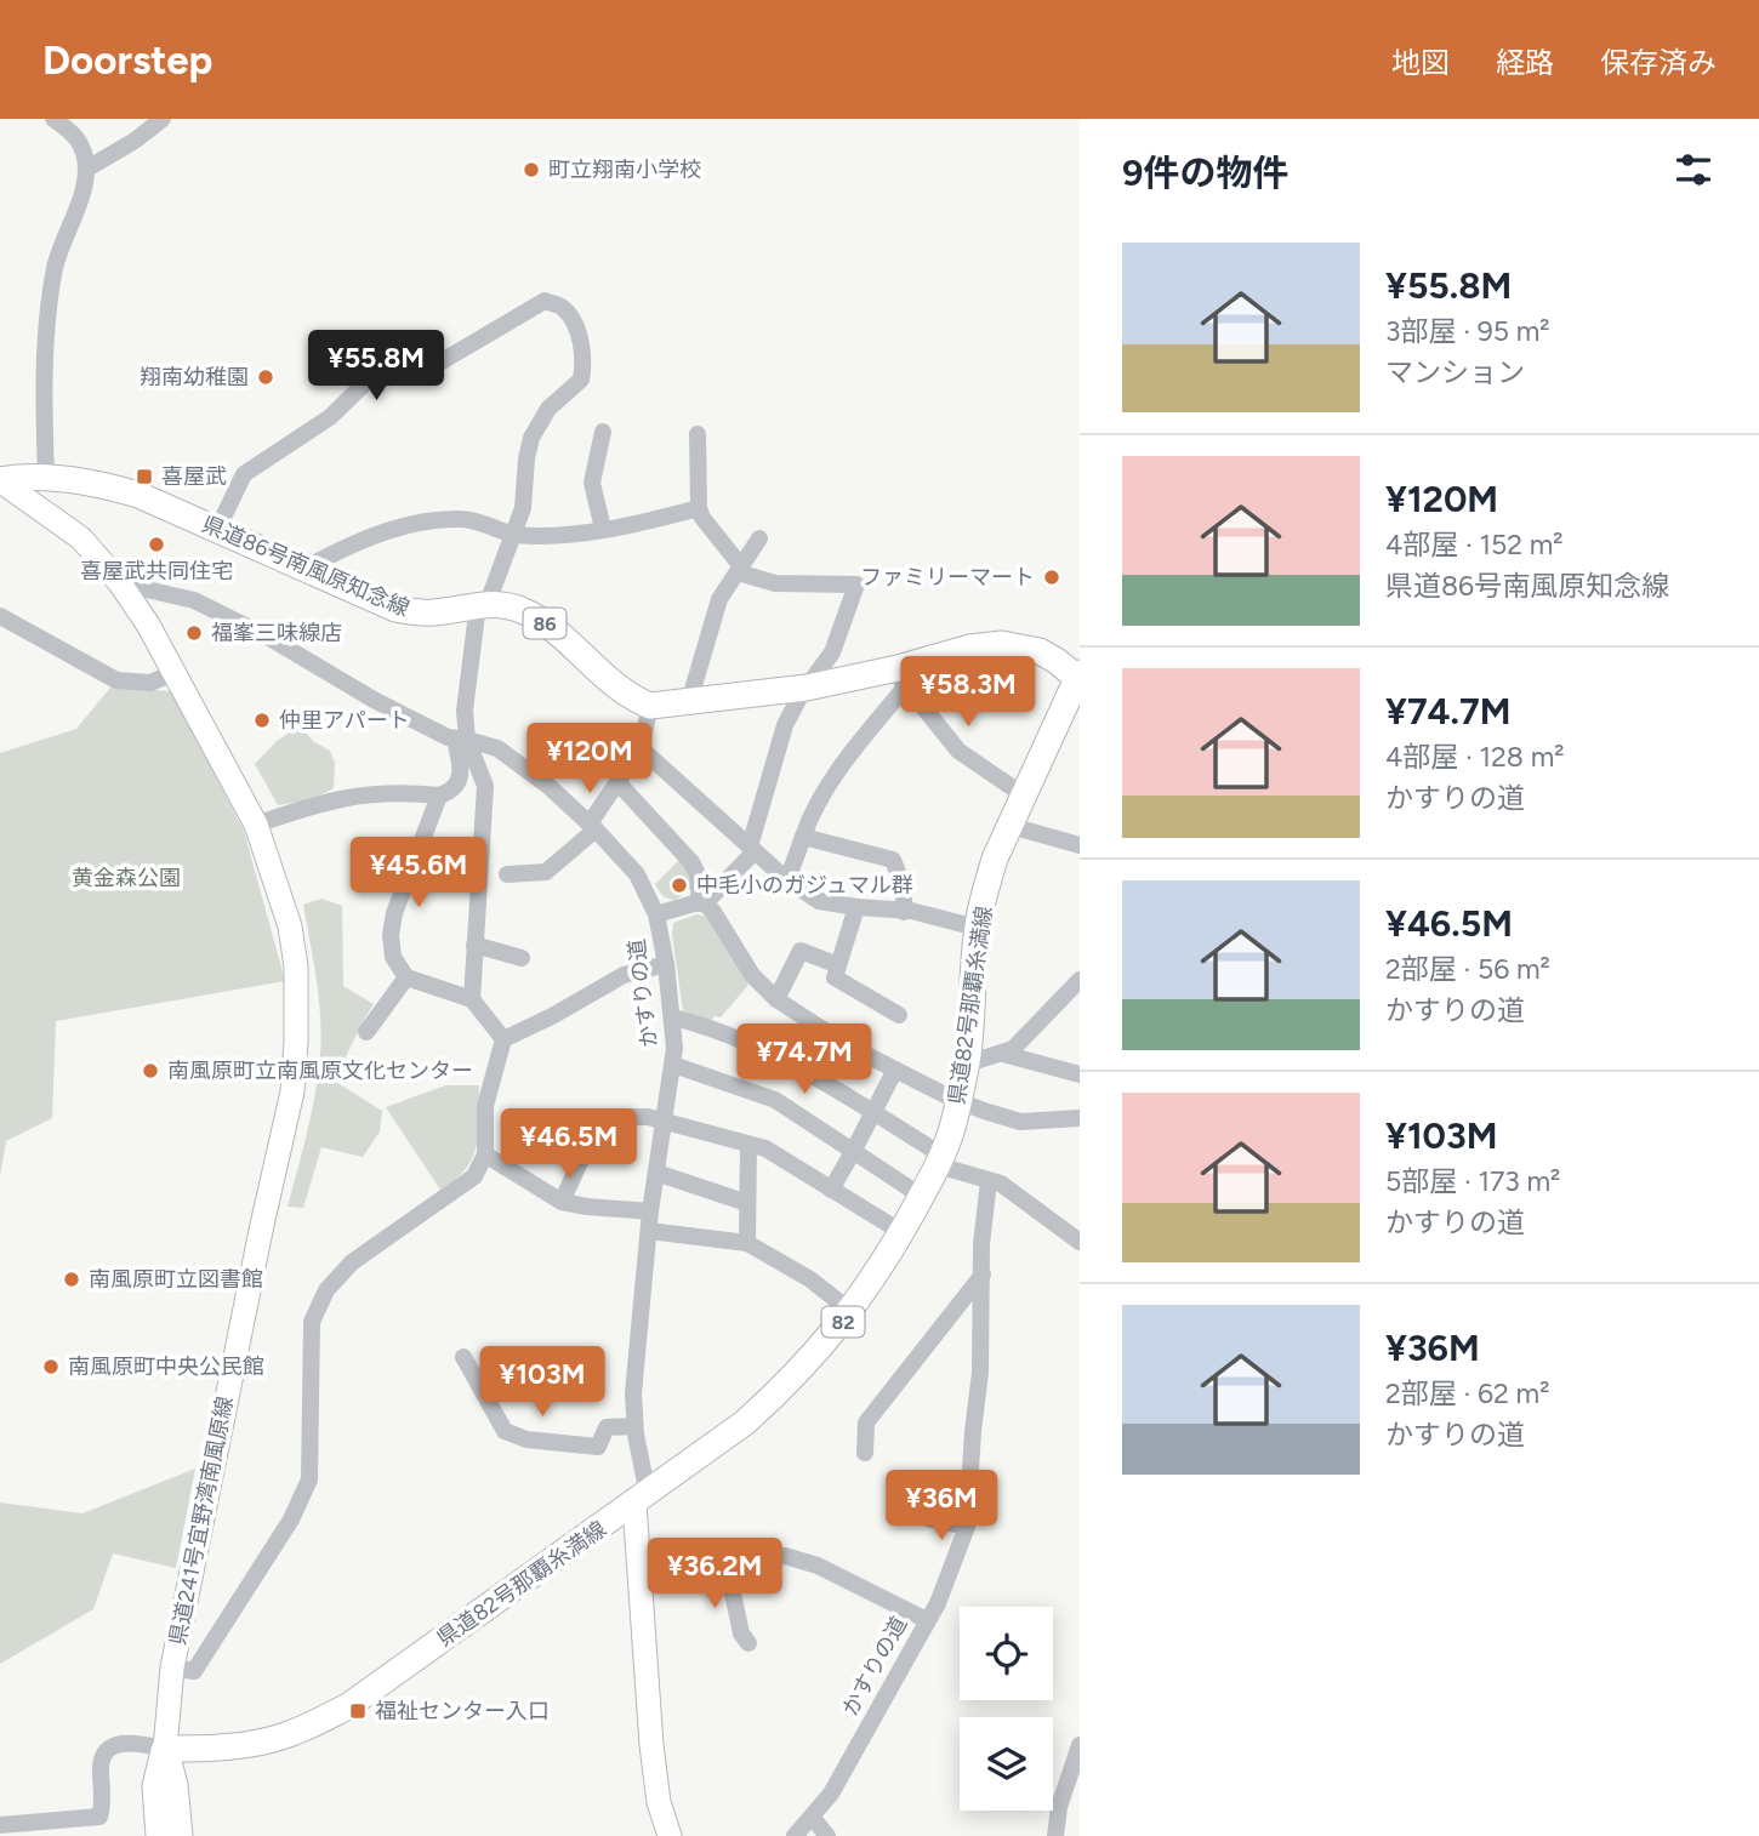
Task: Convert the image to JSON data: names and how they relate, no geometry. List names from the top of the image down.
{
  "streets": {
    "main road": [
      "県道86号南風原知念線",
      "86",
      "県道82号那覇糸満線",
      "82",
      "県道241号宜野湾南風原線"
    ],
    "street": ["かすりの道"]
  },
  "crossings": [
    ["県道86号南風原知念線", "県道241号宜野湾南風原線"],
    ["かすりの道", "県道82号那覇糸満線"],
    ["県道82号那覇糸満線", "県道241号宜野湾南風原線"]
  ],
  "parks": ["黄金森公園"],
  "places": {
    "other": [
      "町立翔南小学校",
      "翔南幼稚園",
      "喜屋武共同住宅",
      "ファミリーマート",
      "福峯三味線店",
      "仲里アパート",
      "中毛小のガジュマル群",
      "南風原町立南風原文化センター",
      "南風原町立図書館",
      "南風原町中央公民館"
    ],
    "transit": ["喜屋武", "福祉センター入口"]
  },
  "page": {
    "header": "Doorstep",
    "nav": ["地図", "経路", "保存済み"],
    "heading": "9件の物件",
    "list": [
      {
        "name": "¥55.8M",
        "note": "3部屋 · 95 m² · マンション"
      },
      {
        "name": "¥120M",
        "note": "4部屋 · 152 m² · 県道86号南風原知念線"
      },
      {
        "name": "¥74.7M",
        "note": "4部屋 · 128 m² · かすりの道"
      },
      {
        "name": "¥46.5M",
        "note": "2部屋 · 56 m² · かすりの道"
      },
      {
        "name": "¥103M",
        "note": "5部屋 · 173 m² · かすりの道"
      },
      {
        "name": "¥36M",
        "note": "2部屋 · 62 m² · かすりの道"
      }
    ],
    "price": [
      "¥55.8M",
      "¥58.3M",
      "¥120M",
      "¥45.6M",
      "¥74.7M",
      "¥46.5M",
      "¥103M",
      "¥36M",
      "¥36.2M"
    ]
  }
}
